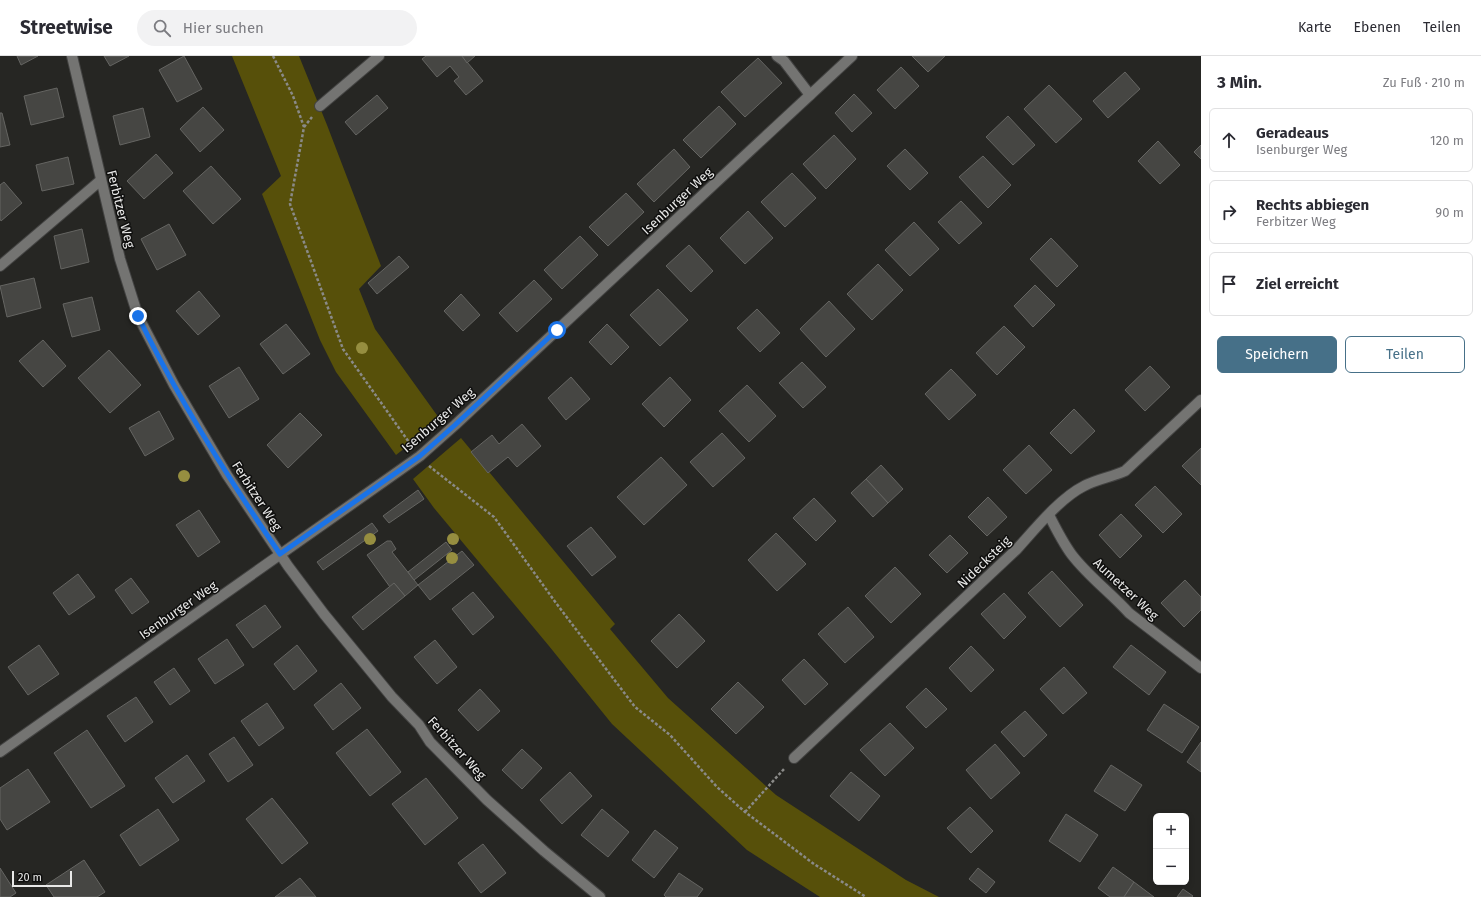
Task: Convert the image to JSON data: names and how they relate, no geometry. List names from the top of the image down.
{
  "streets": {
    "street": [
      "Isenburger Weg",
      "Ferbitzer Weg",
      "Nidecksteig",
      "Aumetzer Weg"
    ]
  },
  "crossings": [
    ["Isenburger Weg", "Ferbitzer Weg"],
    ["Nidecksteig", "Aumetzer Weg"]
  ],
  "scale_bar": "20 m",
  "page": {
    "header": "Streetwise",
    "search": "Hier suchen",
    "nav": ["Karte", "Ebenen", "Teilen"],
    "heading": ["3 Min.", "Zu Fuß · 210 m"],
    "list": [
      ["Geradeaus", "Isenburger Weg", "120 m"],
      ["Rechts abbiegen", "Ferbitzer Weg", "90 m"],
      "Ziel erreicht"
    ],
    "buttons": ["Speichern", "Teilen"],
    "map_buttons": ["+", "−"],
    "scale": "20 m"
  }
}
